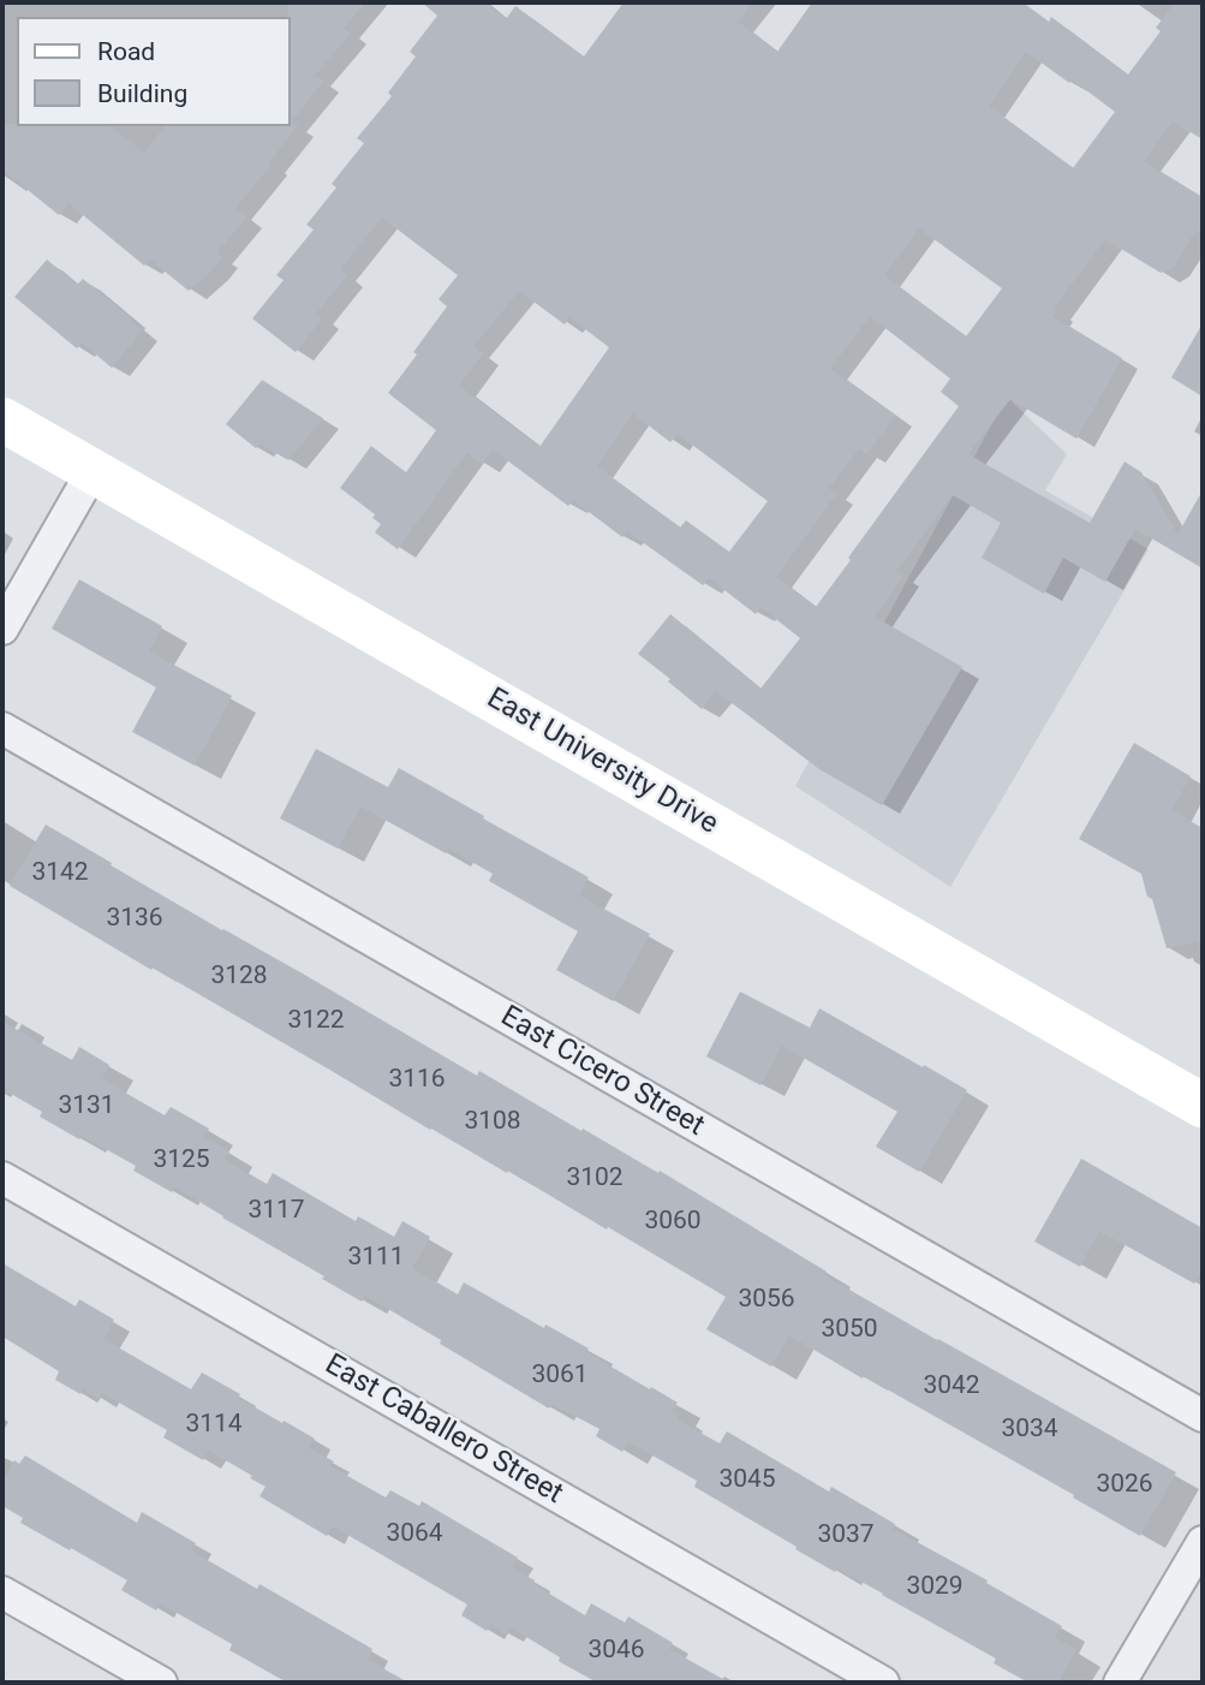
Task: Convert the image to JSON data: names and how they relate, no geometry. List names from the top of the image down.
{
  "streets": {
    "main road": ["East University Drive"],
    "street": ["East Cicero Street", "East Caballero Street"]
  },
  "house_numbers": [
    "3142",
    "3136",
    "3128",
    "3122",
    "3116",
    "3131",
    "3108",
    "3125",
    "3102",
    "3117",
    "3060",
    "3111",
    "3056",
    "3050",
    "3061",
    "3042",
    "3114",
    "3034",
    "3045",
    "3026",
    "3064",
    "3037",
    "3029",
    "3046"
  ],
  "legend": ["Road", "Building"]
}
